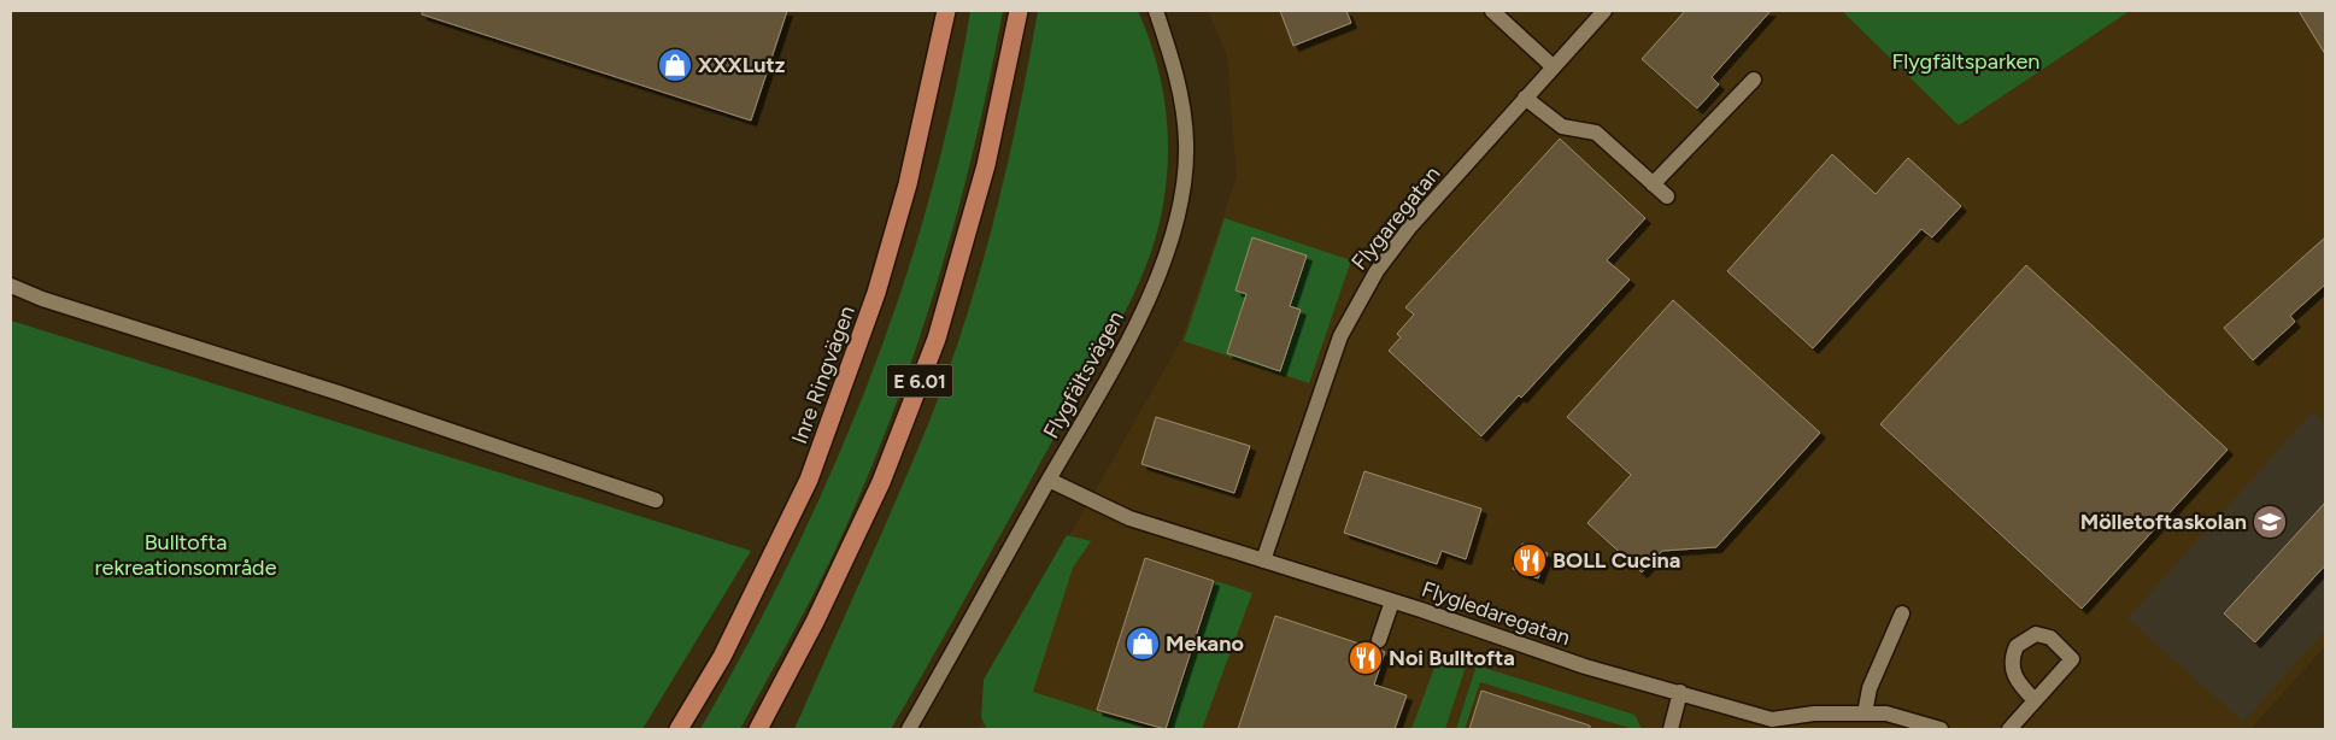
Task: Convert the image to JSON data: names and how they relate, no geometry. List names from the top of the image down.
{
  "streets": {
    "highway": ["Inre Ringvägen", "E 6.01"],
    "street": ["Flygaregatan", "Flygfältsvägen", "Flygledaregatan"]
  },
  "crossings": [
    ["Flygaregatan", "Flygledaregatan"],
    ["Flygfältsvägen", "Flygledaregatan"]
  ],
  "parks": ["Flygfältsparken", "Bulltofta rekreationsområde"],
  "places": {
    "shop": ["XXXLutz", "Mekano"],
    "school or university": ["Mölletoftaskolan"],
    "restaurant": ["BOLL Cucina", "Noi Bulltofta"]
  }
}
